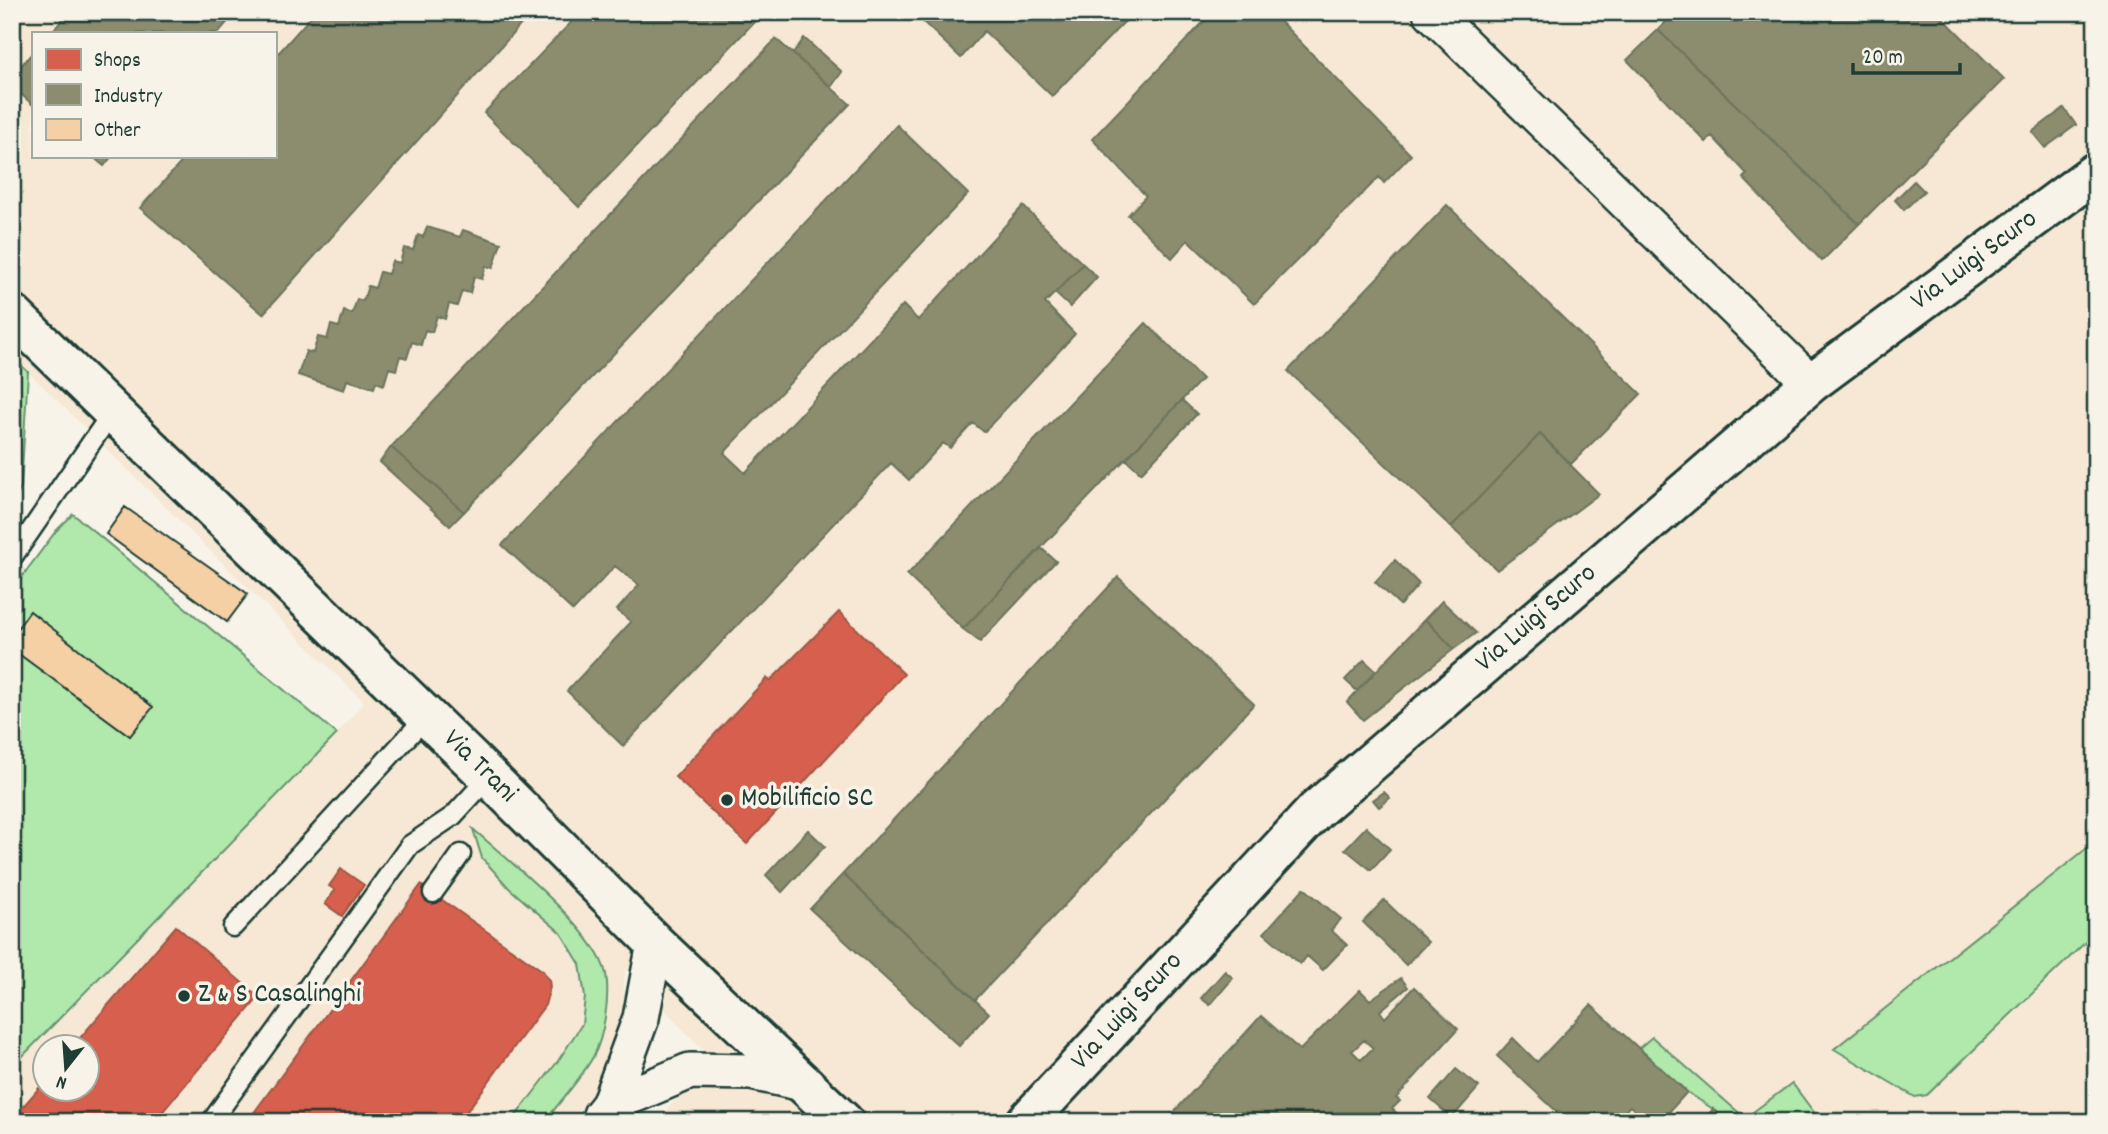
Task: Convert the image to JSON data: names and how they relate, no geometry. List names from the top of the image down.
{
  "streets": {
    "main road": ["Via Luigi Scuro", "Via Trani"]
  },
  "places": ["Mobilificio SC", "Z & S Casalinghi"],
  "legend": ["Shops", "Industry", "Other"],
  "scale_bar": "20 m",
  "north": "bottom"
}
